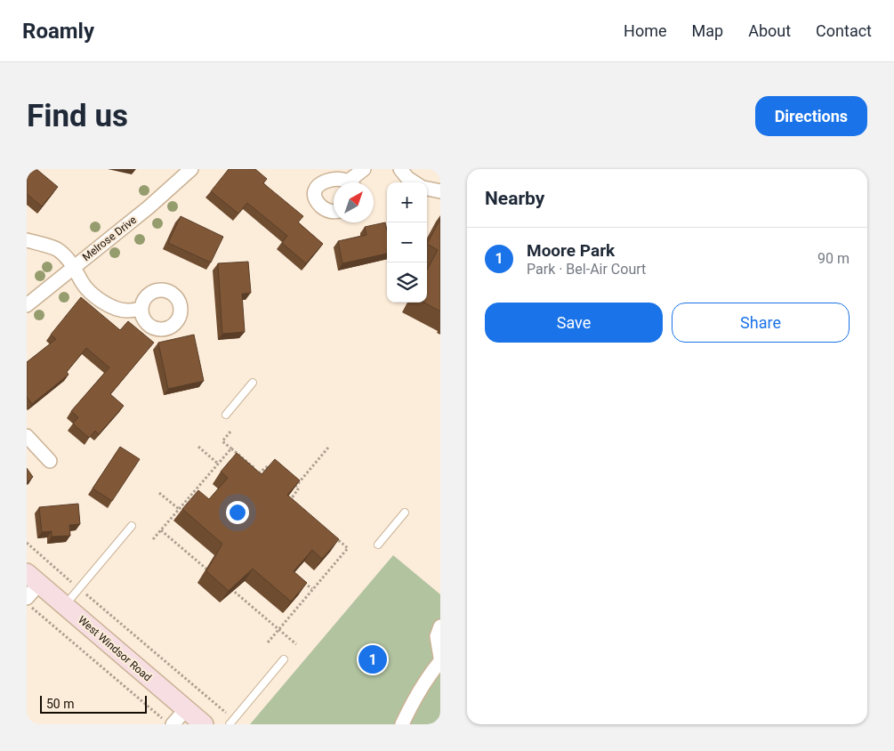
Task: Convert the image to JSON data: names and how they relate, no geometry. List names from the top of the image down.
{
  "streets": {
    "main road": ["West Windsor Road"],
    "street": ["Melrose Drive"]
  },
  "scale_bar": "50 m",
  "north": "top right",
  "page": {
    "header": "Roamly",
    "nav": [
      "Home",
      "Map",
      "About",
      "Contact"
    ],
    "buttons": [
      "Directions",
      ["Save", "Share"]
    ],
    "title": "Find us",
    "heading": "Nearby",
    "map_buttons": ["+", "−"],
    "list": [
      {
        "mark": "1",
        "name": "Moore Park",
        "note": "Park · Bel-Air Court",
        "value": "90 m"
      }
    ],
    "pins": "1",
    "scale": "50 m"
  }
}
